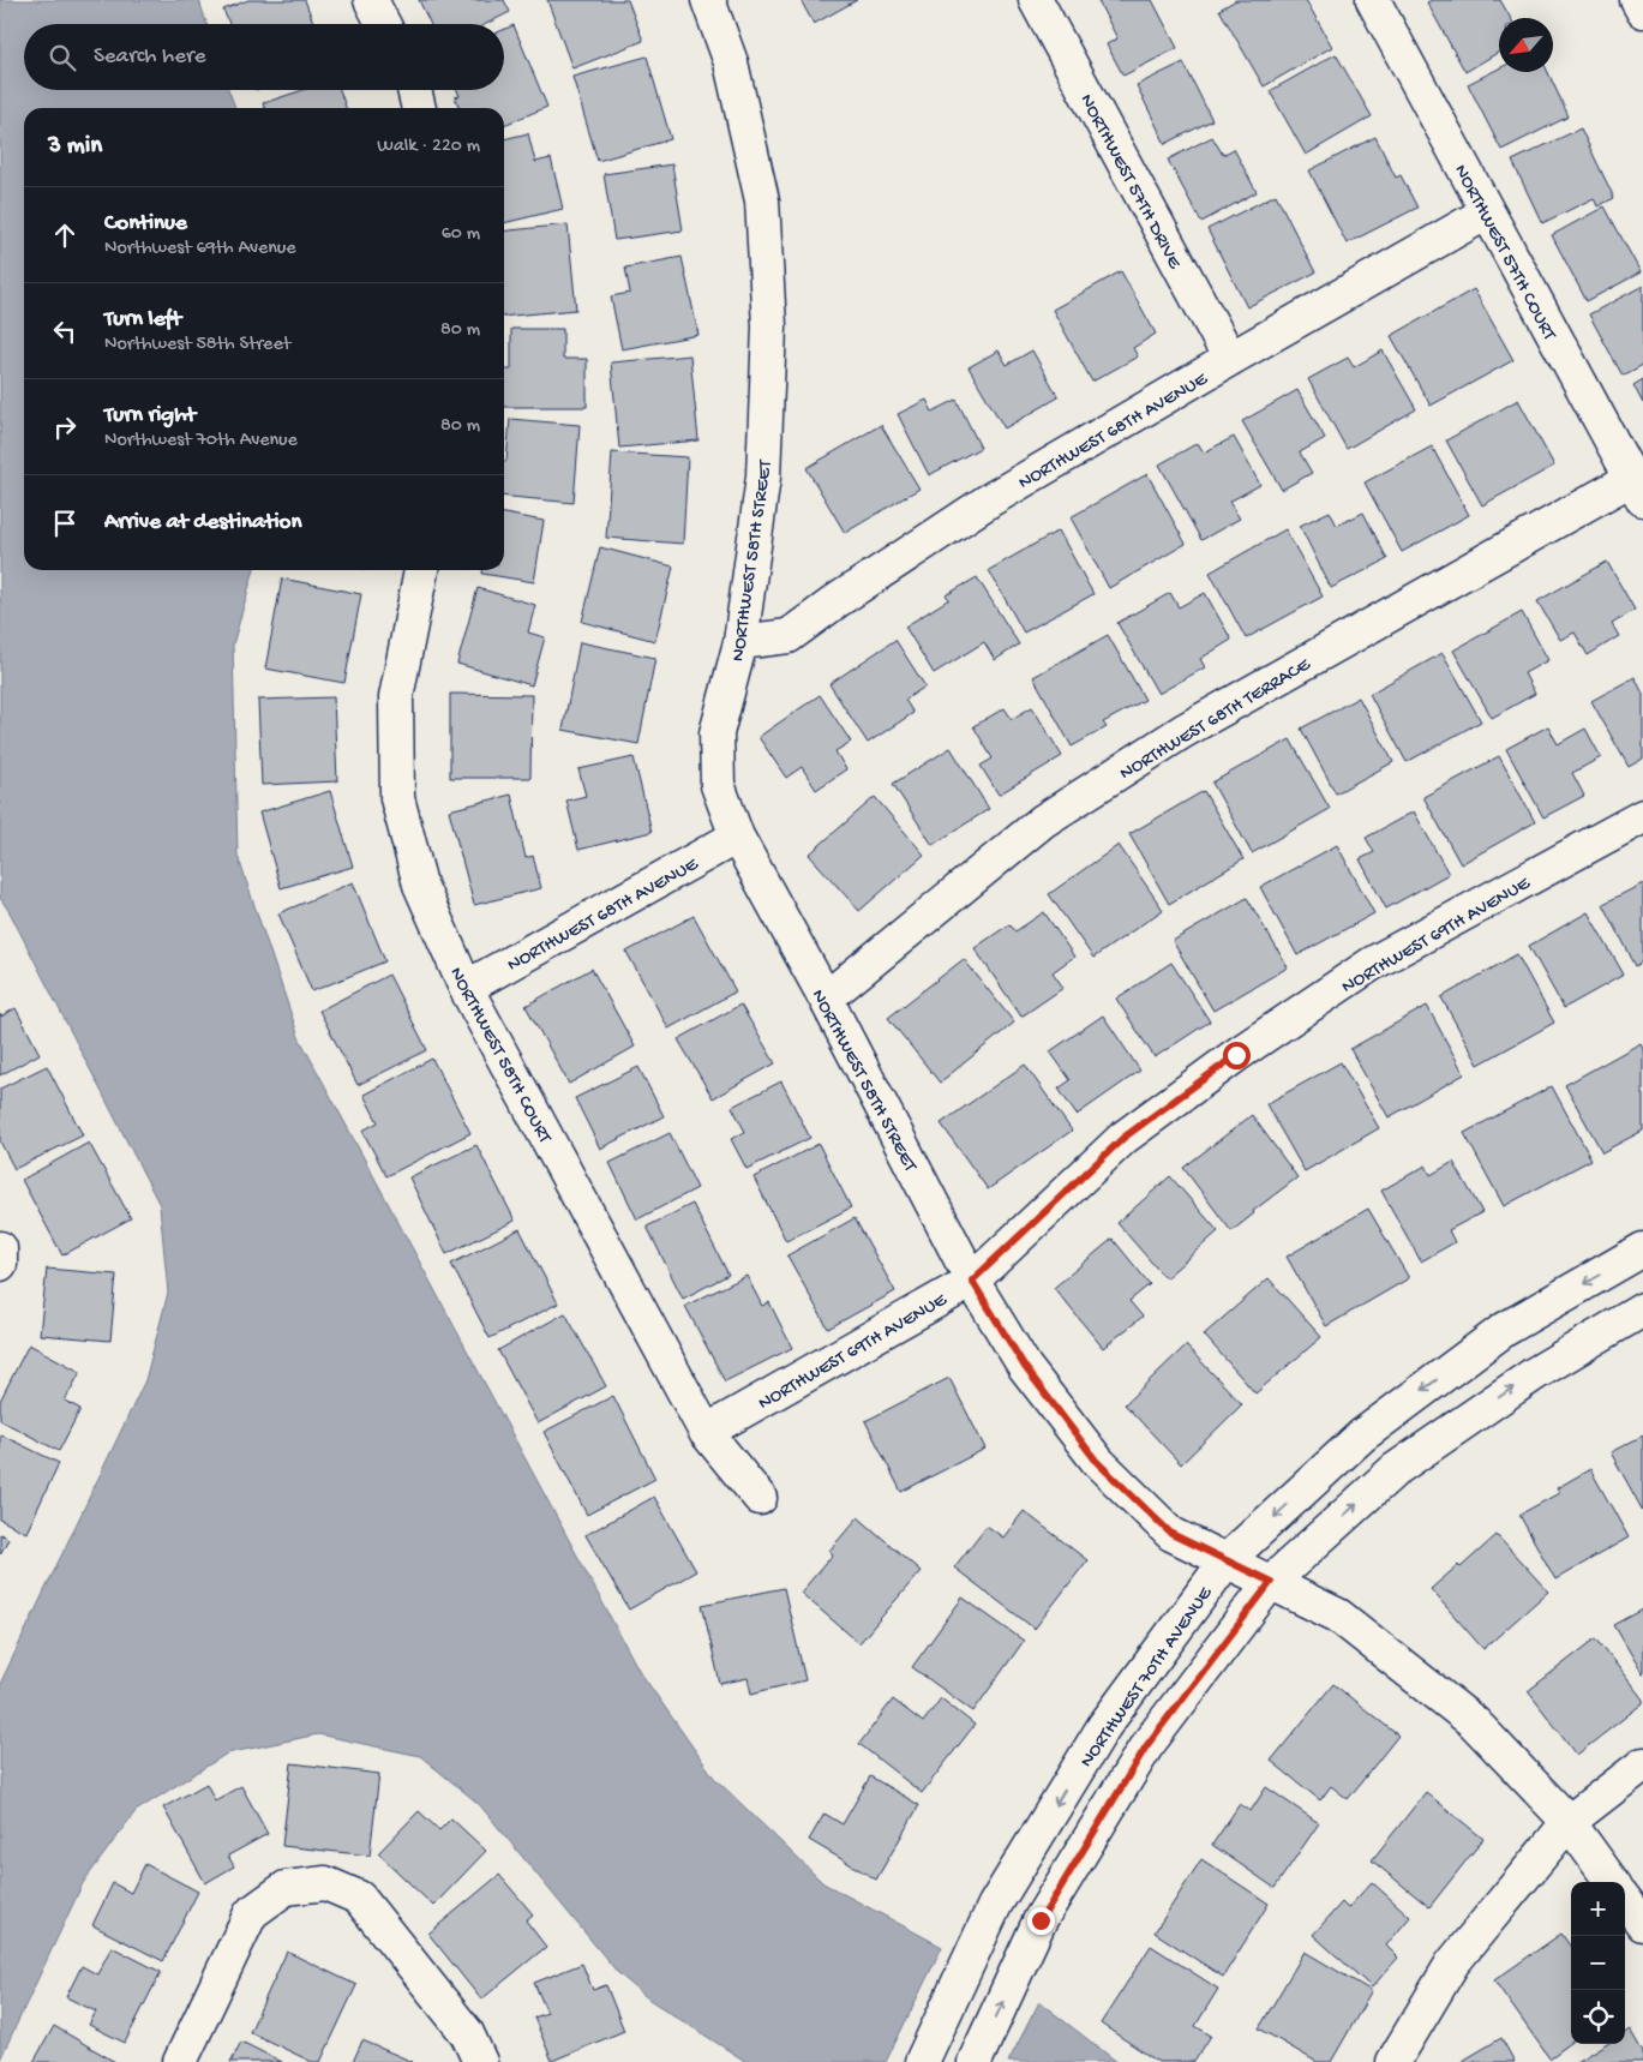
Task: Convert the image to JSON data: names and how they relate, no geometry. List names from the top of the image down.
{
  "streets": {
    "street": [
      "NORTHWEST 57TH DRIVE",
      "NORTHWEST 57TH COURT",
      "NORTHWEST 68TH AVENUE",
      "NORTHWEST 58TH STREET",
      "NORTHWEST 68TH TERRACE",
      "NORTHWEST 69TH AVENUE",
      "NORTHWEST 58TH COURT",
      "NORTHWEST 70TH AVENUE"
    ]
  },
  "crossings": [
    ["NORTHWEST 57TH DRIVE", "NORTHWEST 68TH AVENUE"],
    ["NORTHWEST 57TH COURT", "NORTHWEST 68TH AVENUE"],
    ["NORTHWEST 57TH COURT", "NORTHWEST 68TH TERRACE"],
    ["NORTHWEST 68TH AVENUE", "NORTHWEST 58TH STREET"],
    ["NORTHWEST 68TH AVENUE", "NORTHWEST 58TH COURT"],
    ["NORTHWEST 58TH STREET", "NORTHWEST 68TH TERRACE"],
    ["NORTHWEST 58TH STREET", "NORTHWEST 69TH AVENUE"],
    ["NORTHWEST 58TH STREET", "NORTHWEST 70TH AVENUE"],
    ["NORTHWEST 69TH AVENUE", "NORTHWEST 58TH COURT"]
  ],
  "north": "bottom left",
  "page": {
    "search": "Search here",
    "heading": ["3 min", "Walk · 220 m"],
    "list": [
      ["Continue", "Northwest 69th Avenue", "60 m"],
      ["Turn left", "Northwest 58th Street", "80 m"],
      ["Turn right", "Northwest 70th Avenue", "80 m"],
      "Arrive at destination"
    ],
    "map_buttons": ["+", "−"]
  }
}
